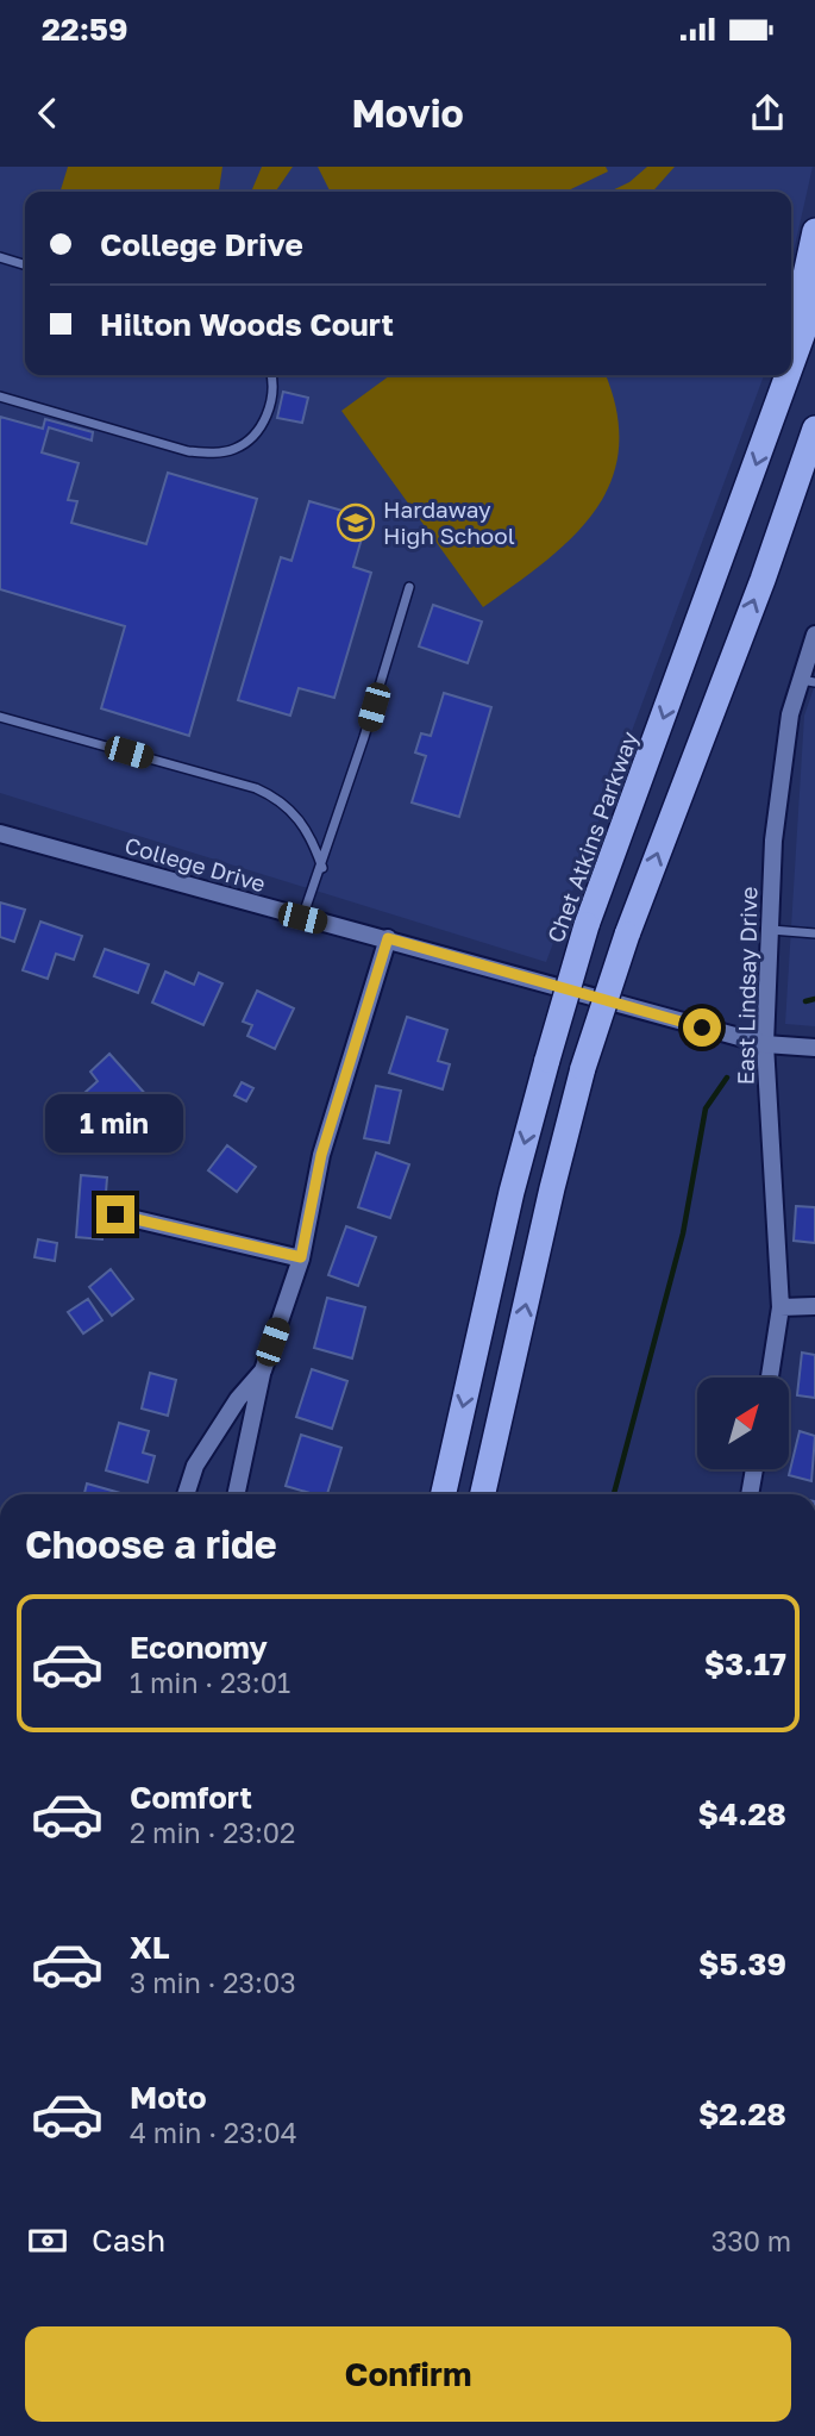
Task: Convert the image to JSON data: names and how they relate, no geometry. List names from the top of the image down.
{
  "streets": {
    "highway": ["Chet Atkins Parkway"],
    "street": ["College Drive", "East Lindsay Drive"]
  },
  "crossings": [
    ["College Drive", "East Lindsay Drive"]
  ],
  "places": {
    "school or university": ["Hardaway High School"]
  },
  "north": "top right",
  "page": {
    "status": "22:59",
    "header": "Movio",
    "banner": ["College Drive", "Hilton Woods Court"],
    "bubble": "1 min",
    "heading": "Choose a ride",
    "list": [
      {
        "name": "Economy",
        "note": "1 min · 23:01",
        "value": "$3.17"
      },
      {
        "name": "Comfort",
        "note": "2 min · 23:02",
        "value": "$4.28"
      },
      {
        "name": "XL",
        "note": "3 min · 23:03",
        "value": "$5.39"
      },
      {
        "name": "Moto",
        "note": "4 min · 23:04",
        "value": "$2.28"
      }
    ],
    "pay": ["Cash", "330 m"],
    "buttons": "Confirm"
  }
}
